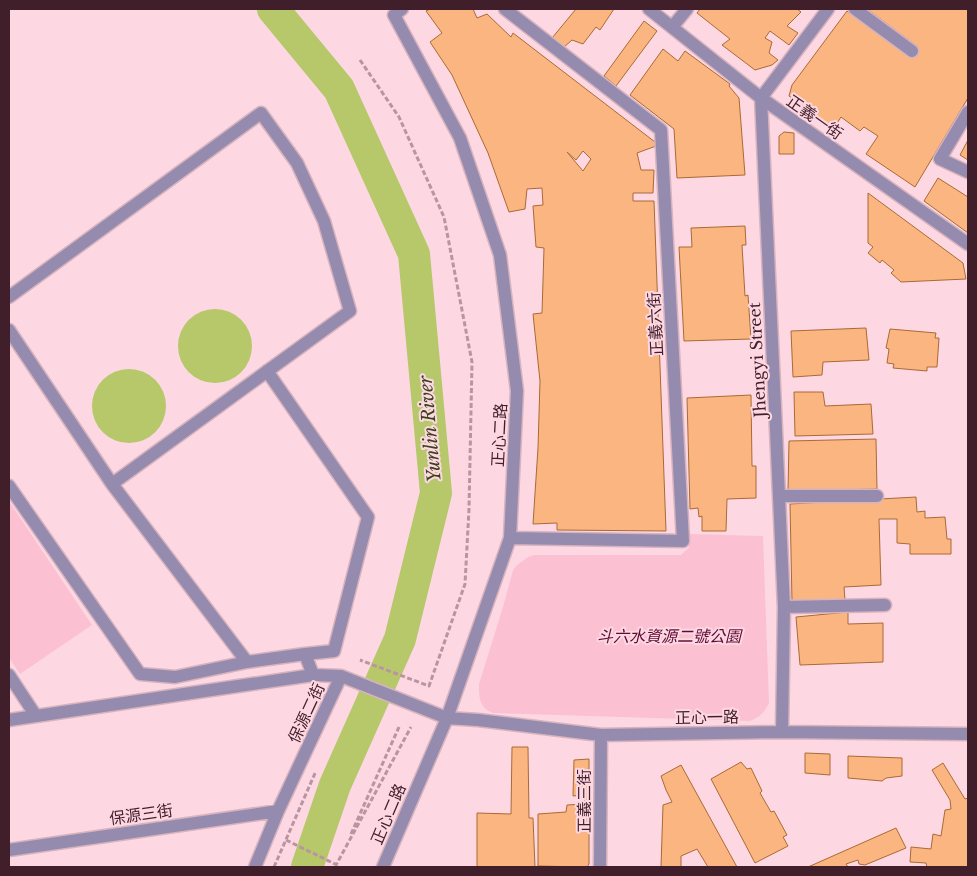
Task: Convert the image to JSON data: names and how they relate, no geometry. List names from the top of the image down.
{
  "streets": {
    "street": [
      "正義一街",
      "正義六街",
      "Jhengyi Street",
      "正心二路",
      "保源二街",
      "正心一路",
      "正義三街",
      "保源三街"
    ]
  },
  "crossings": [
    ["正義一街", "Jhengyi Street"],
    ["正義六街", "正心二路"],
    ["Jhengyi Street", "正心一路"],
    ["正心二路", "正心一路"],
    ["保源二街", "保源三街"],
    ["正心一路", "正義三街"]
  ],
  "water": ["Yunlin River"],
  "parks": ["斗六水資源二號公園"]
}
